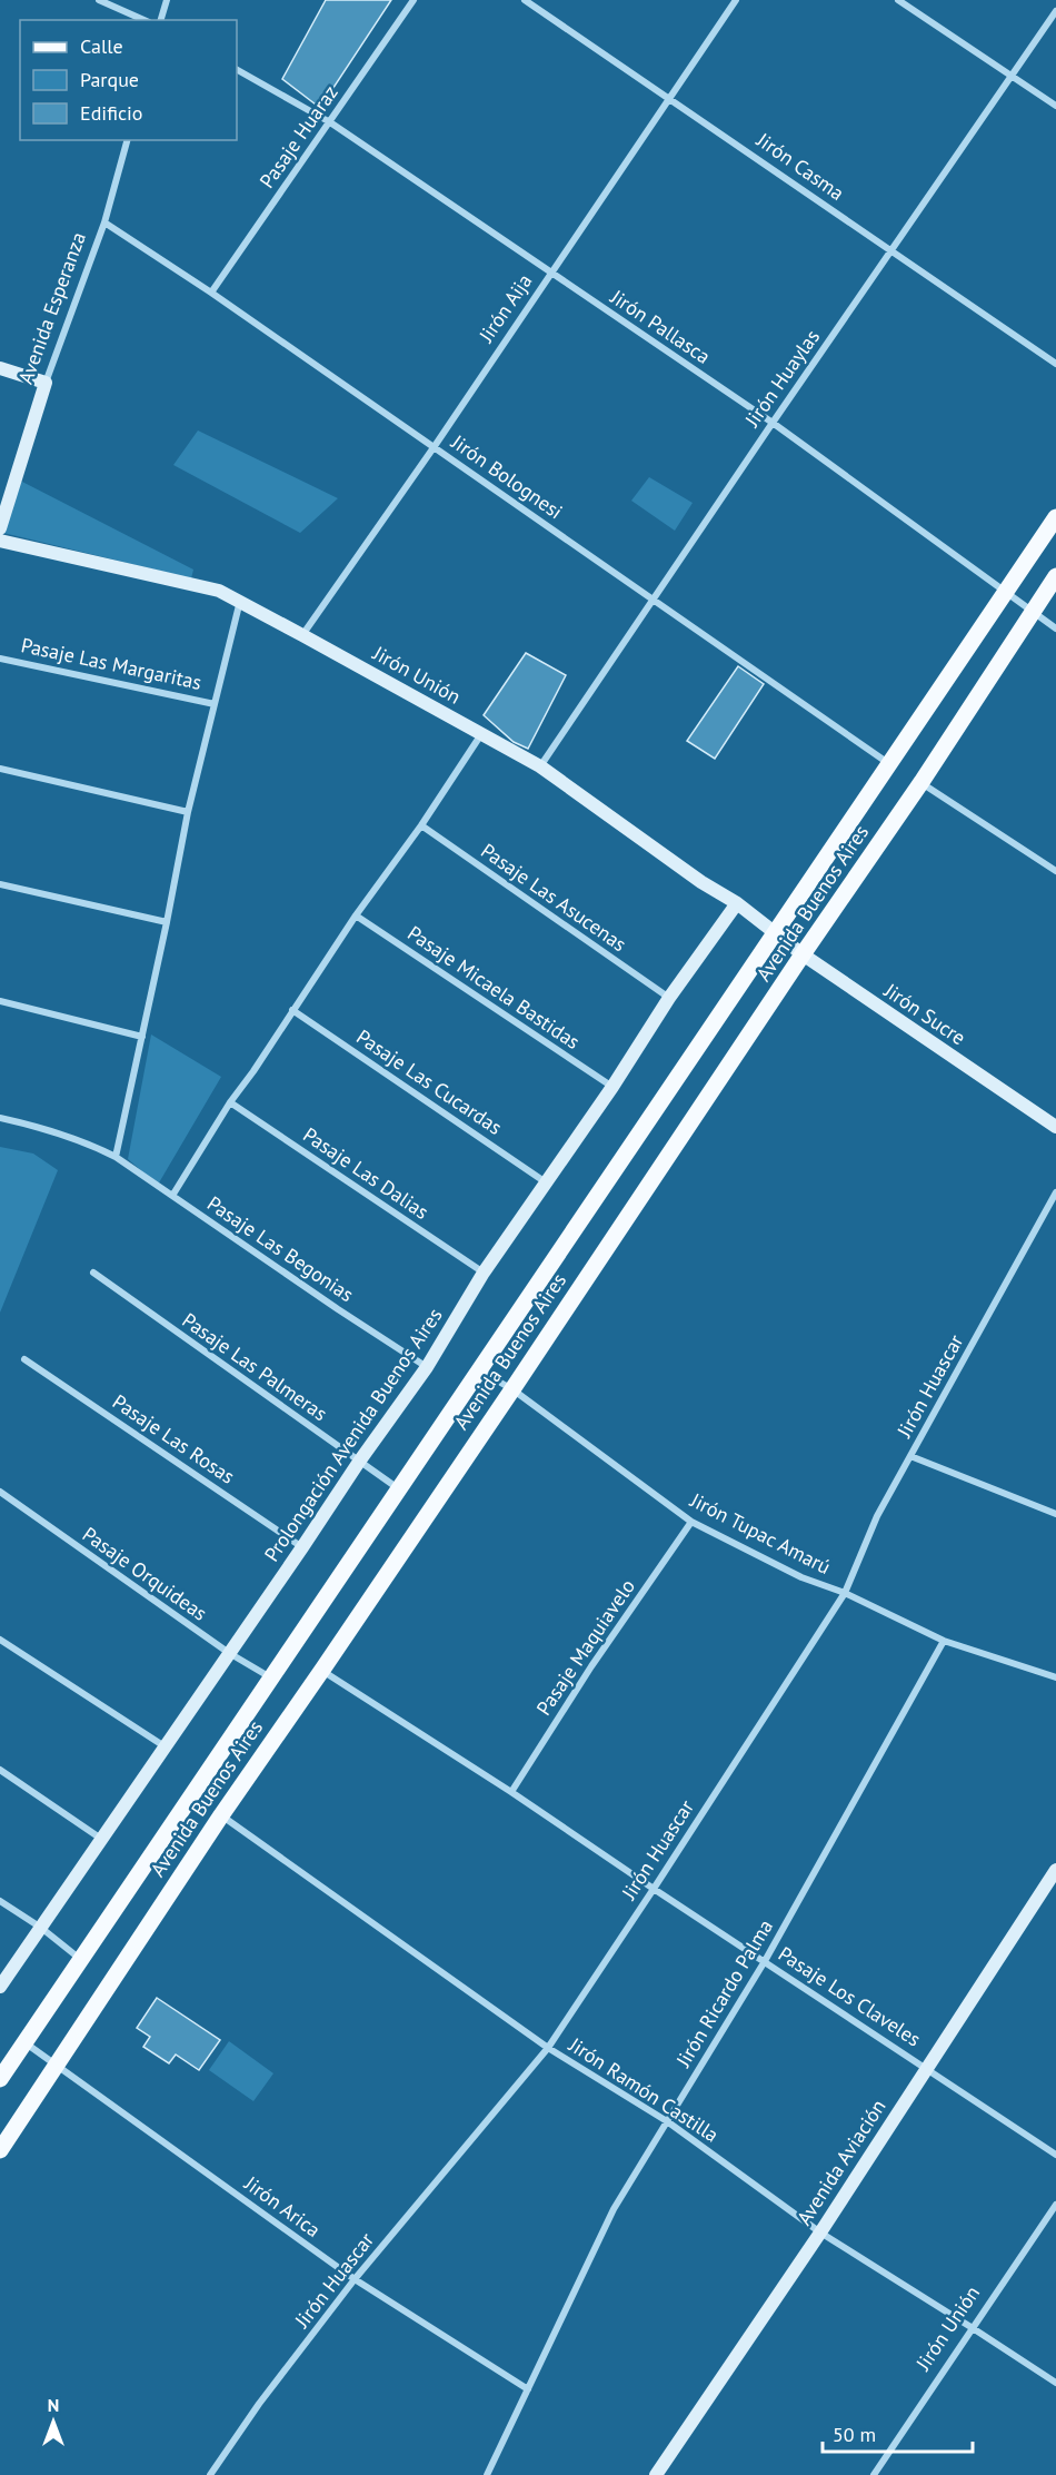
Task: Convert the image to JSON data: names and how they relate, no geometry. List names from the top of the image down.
{
  "streets": {
    "main road": ["Avenida Buenos Aires"],
    "street": [
      "Pasaje Huaraz",
      "Jirón Casma",
      "Avenida Esperanza",
      "Jirón Aija",
      "Jirón Pallasca",
      "Jirón Huaylas",
      "Jirón Bolognesi",
      "Pasaje Las Margaritas",
      "Jirón Unión",
      "Pasaje Las Asucenas",
      "Pasaje Micaela Bastidas",
      "Jirón Sucre",
      "Pasaje Las Cucardas",
      "Pasaje Las Dalias",
      "Pasaje Las Begonias",
      "Pasaje Las Palmeras",
      "Jirón Huascar",
      "Prolongación Avenida Buenos Aires",
      "Pasaje Las Rosas",
      "Jirón Tupac Amarú",
      "Pasaje Orquideas",
      "Pasaje Maquiavelo",
      "Jirón Ricardo Palma",
      "Pasaje Los Claveles",
      "Jirón Ramón Castilla",
      "Avenida Aviación",
      "Jirón Arica"
    ]
  },
  "crossings": [
    ["Pasaje Huaraz", "Jirón Pallasca"],
    ["Pasaje Huaraz", "Jirón Bolognesi"],
    ["Jirón Casma", "Jirón Aija"],
    ["Jirón Casma", "Jirón Huaylas"],
    ["Avenida Esperanza", "Jirón Bolognesi"],
    ["Jirón Aija", "Jirón Pallasca"],
    ["Jirón Aija", "Jirón Bolognesi"],
    ["Jirón Aija", "Jirón Unión"],
    ["Jirón Pallasca", "Jirón Huaylas"],
    ["Jirón Pallasca", "Avenida Buenos Aires"],
    ["Jirón Huaylas", "Jirón Bolognesi"],
    ["Jirón Huaylas", "Jirón Unión"],
    ["Jirón Bolognesi", "Avenida Buenos Aires"],
    ["Jirón Unión", "Avenida Buenos Aires"],
    ["Jirón Unión", "Jirón Sucre"],
    ["Jirón Unión", "Prolongación Avenida Buenos Aires"],
    ["Jirón Unión", "Jirón Ramón Castilla"],
    ["Pasaje Las Asucenas", "Prolongación Avenida Buenos Aires"],
    ["Avenida Buenos Aires", "Jirón Sucre"],
    ["Avenida Buenos Aires", "Pasaje Las Palmeras"],
    ["Avenida Buenos Aires", "Jirón Tupac Amarú"],
    ["Avenida Buenos Aires", "Pasaje Orquideas"],
    ["Avenida Buenos Aires", "Pasaje Los Claveles"],
    ["Avenida Buenos Aires", "Jirón Ramón Castilla"],
    ["Avenida Buenos Aires", "Jirón Arica"],
    ["Pasaje Micaela Bastidas", "Prolongación Avenida Buenos Aires"],
    ["Pasaje Las Cucardas", "Prolongación Avenida Buenos Aires"],
    ["Pasaje Las Dalias", "Prolongación Avenida Buenos Aires"],
    ["Pasaje Las Begonias", "Prolongación Avenida Buenos Aires"],
    ["Pasaje Las Palmeras", "Prolongación Avenida Buenos Aires"],
    ["Jirón Huascar", "Jirón Tupac Amarú"],
    ["Jirón Huascar", "Pasaje Los Claveles"],
    ["Jirón Huascar", "Jirón Ramón Castilla"],
    ["Jirón Huascar", "Jirón Arica"],
    ["Prolongación Avenida Buenos Aires", "Pasaje Las Rosas"],
    ["Prolongación Avenida Buenos Aires", "Pasaje Orquideas"],
    ["Jirón Tupac Amarú", "Pasaje Maquiavelo"],
    ["Jirón Tupac Amarú", "Jirón Ricardo Palma"],
    ["Pasaje Maquiavelo", "Pasaje Los Claveles"],
    ["Jirón Ricardo Palma", "Pasaje Los Claveles"],
    ["Jirón Ricardo Palma", "Jirón Ramón Castilla"],
    ["Jirón Ricardo Palma", "Jirón Arica"],
    ["Pasaje Los Claveles", "Avenida Aviación"],
    ["Jirón Ramón Castilla", "Avenida Aviación"]
  ],
  "legend": ["Calle", "Parque", "Edificio"],
  "scale_bar": "50 m",
  "north": "top"
}
